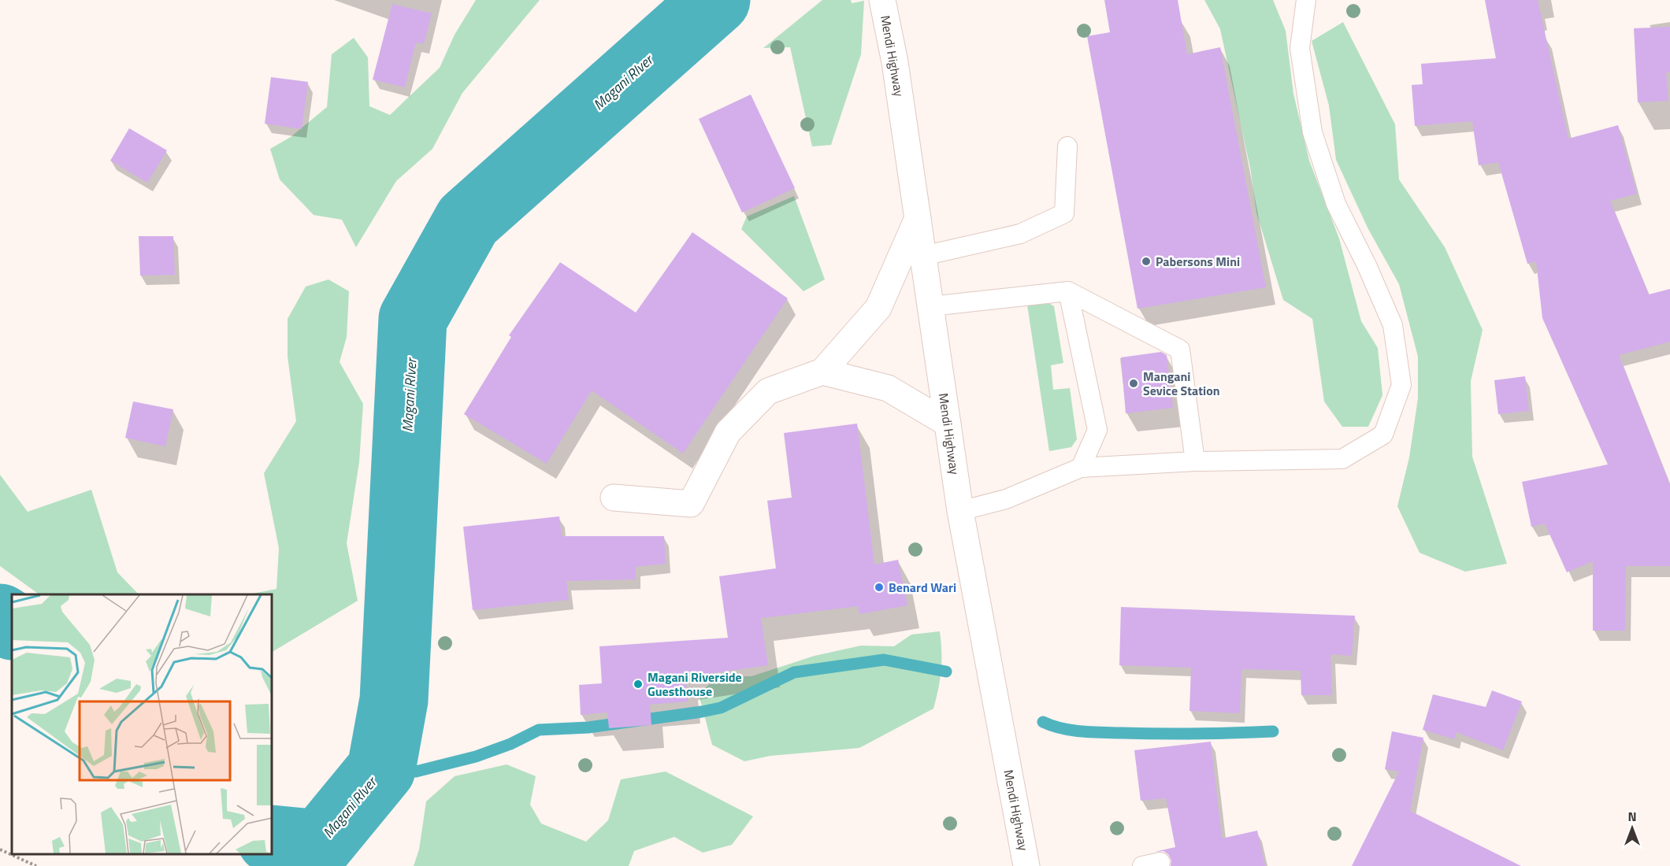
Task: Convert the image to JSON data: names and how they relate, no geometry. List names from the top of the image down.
{
  "streets": {
    "main road": ["Mendi Highway"]
  },
  "water": ["Magani RIver"],
  "places": [
    "Pabersons Mini",
    "Mangani Sevice Station",
    "Benard Wari",
    "Magani Riverside Guesthouse"
  ],
  "north": "top"
}
